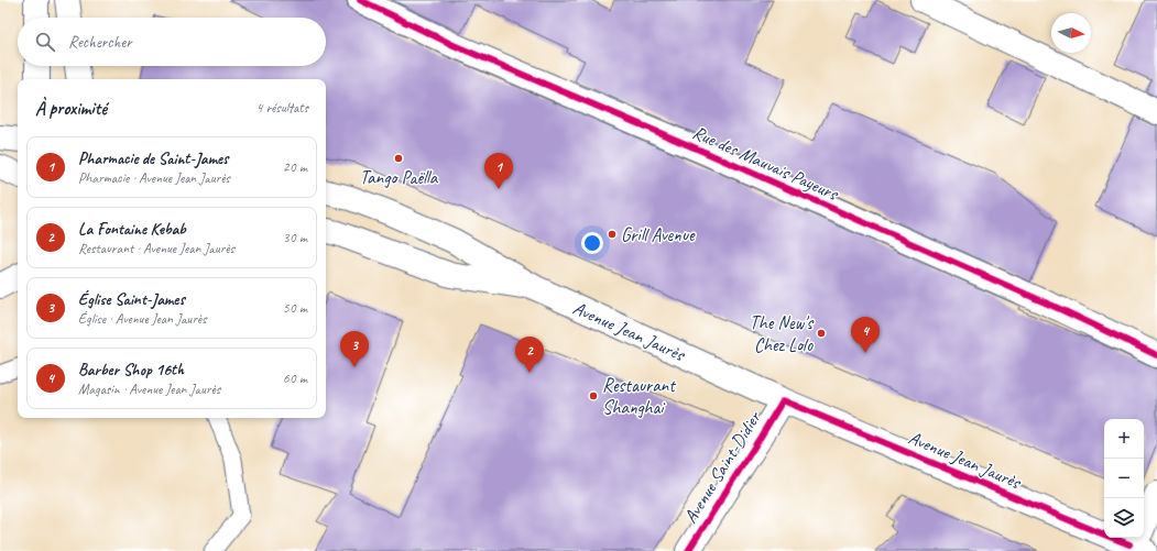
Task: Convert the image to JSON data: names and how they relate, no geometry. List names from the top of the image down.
{
  "streets": {
    "street": ["Rue des Mauvais Payeurs", "Avenue Jean Jaurès", "Avenue Saint-Didier"]
  },
  "crossings": [
    ["Avenue Jean Jaurès", "Avenue Saint-Didier"]
  ],
  "places": [
    "Tango Paëlla",
    "Grill Avenue",
    "The New's Chez Lolo",
    "Restaurant Shanghai"
  ],
  "north": "right",
  "page": {
    "search": "Rechercher",
    "heading": ["À proximité", "4 résultats"],
    "list": [
      {
        "mark": "1",
        "name": "Pharmacie de Saint-James",
        "note": "Pharmacie · Avenue Jean Jaurès",
        "value": "20 m"
      },
      {
        "mark": "2",
        "name": "La Fontaine Kebab",
        "note": "Restaurant · Avenue Jean Jaurès",
        "value": "30 m"
      },
      {
        "mark": "3",
        "name": "Église Saint-James",
        "note": "Église · Avenue Jean Jaurès",
        "value": "50 m"
      },
      {
        "mark": "4",
        "name": "Barber Shop 16th",
        "note": "Magasin · Avenue Jean Jaurès",
        "value": "60 m"
      }
    ],
    "pins": [
      "1",
      "4",
      "3",
      "2"
    ],
    "map_buttons": ["+", "−"]
  }
}
